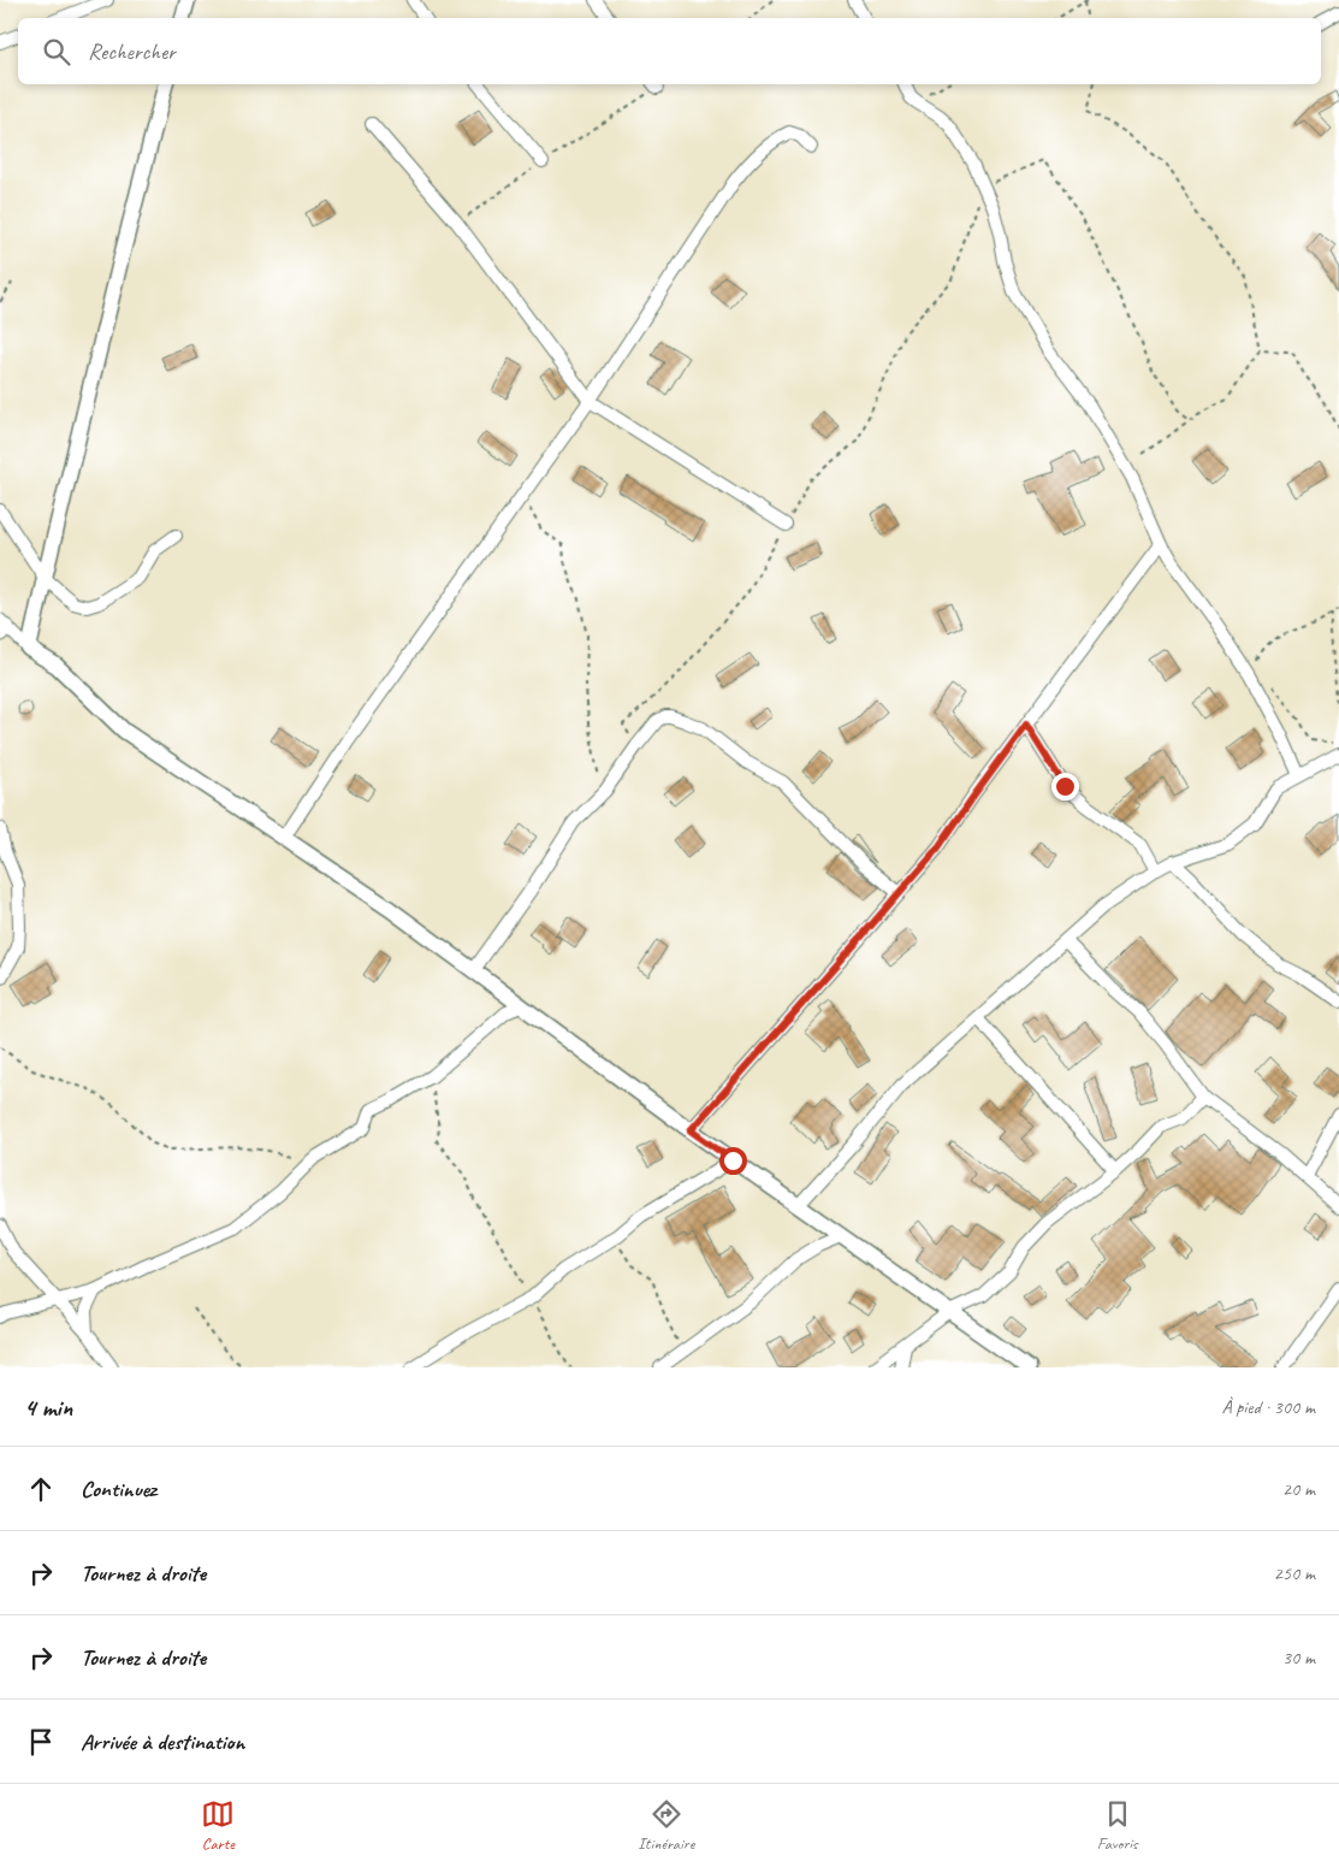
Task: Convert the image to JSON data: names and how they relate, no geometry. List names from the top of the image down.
{
  "page": {
    "search": "Rechercher",
    "heading": ["4 min", "À pied · 300 m"],
    "list": [
      ["Continuez", "20 m"],
      ["Tournez à droite", "250 m"],
      ["Tournez à droite", "30 m"],
      "Arrivée à destination"
    ],
    "nav": ["Carte", "Itinéraire", "Favoris"]
  }
}
